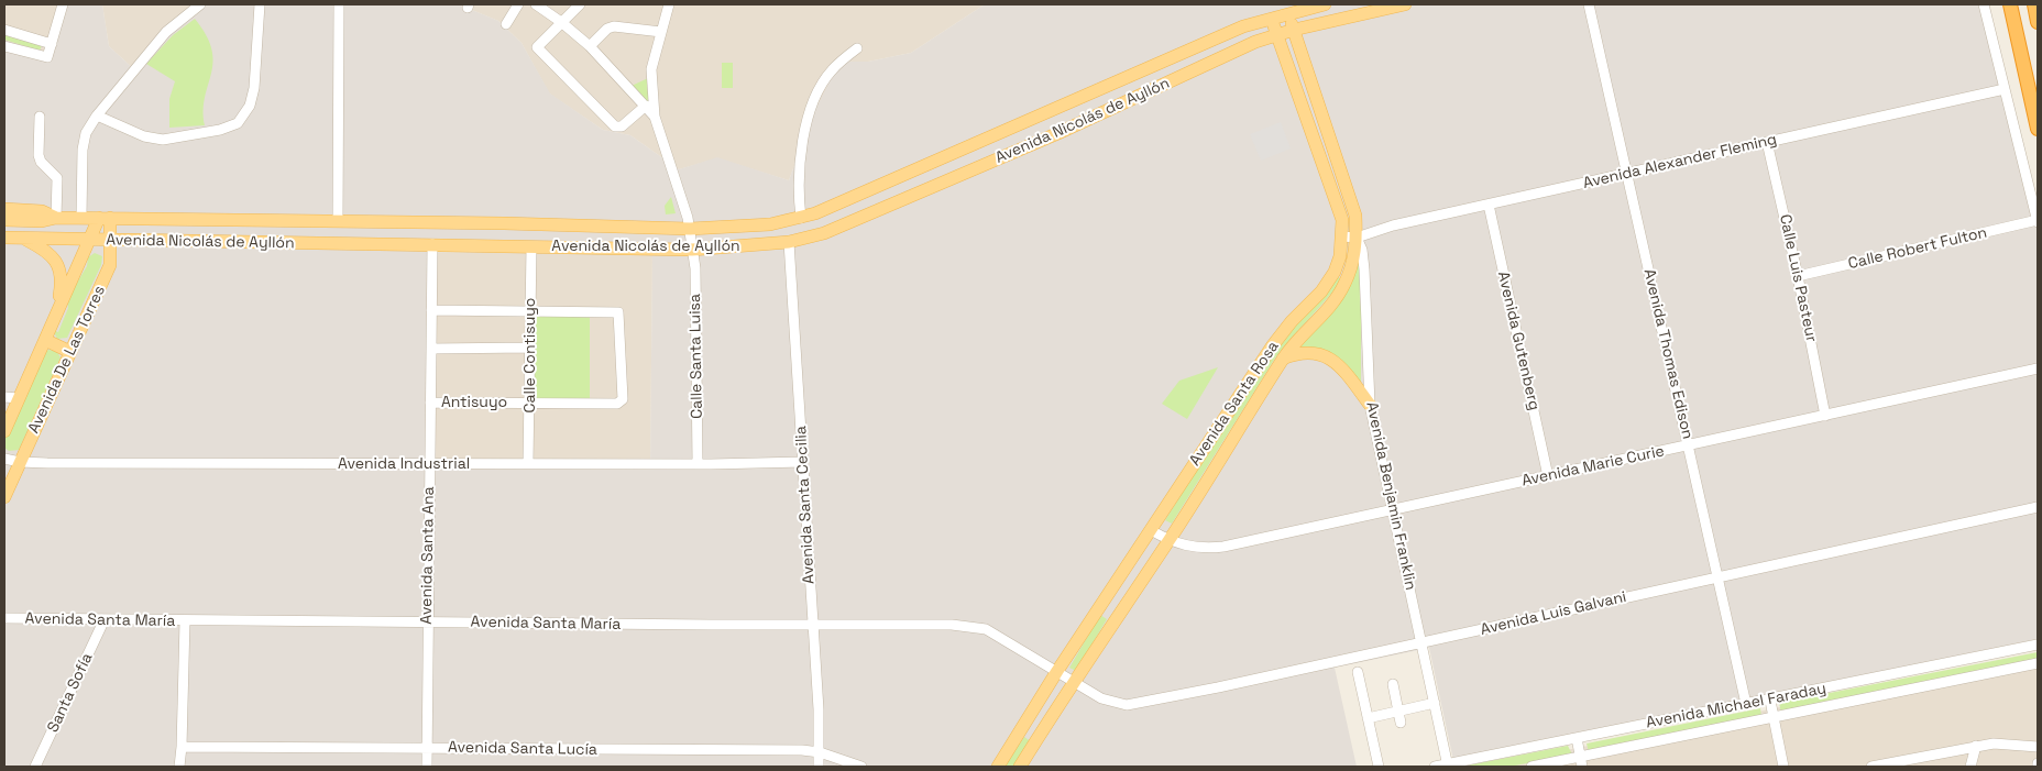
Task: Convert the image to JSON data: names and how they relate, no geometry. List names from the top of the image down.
{
  "streets": {
    "main road": ["Avenida Nicolás de Ayllón", "Avenida De Las Torres", "Avenida Santa Rosa"],
    "street": [
      "Avenida Alexander Fleming",
      "Calle Robert Fulton",
      "Calle Luis Pasteur",
      "Avenida Gutenberg",
      "Avenida Thomas Edison",
      "Calle Contisuyo",
      "Calle Santa Luisa",
      "Antisuyo",
      "Avenida Industrial",
      "Avenida Marie Curie",
      "Avenida Benjamin Franklin",
      "Avenida Santa Cecilia",
      "Avenida Santa Ana",
      "Avenida Luis Galvani",
      "Avenida Santa María",
      "Santa Sofía",
      "Avenida Michael Faraday",
      "Avenida Santa Lucía"
    ]
  },
  "crossings": [
    ["Avenida Nicolás de Ayllón", "Calle Contisuyo"],
    ["Avenida Nicolás de Ayllón", "Calle Santa Luisa"],
    ["Avenida Nicolás de Ayllón", "Avenida De Las Torres"],
    ["Avenida Nicolás de Ayllón", "Avenida Santa Rosa"],
    ["Avenida Nicolás de Ayllón", "Avenida Santa Cecilia"],
    ["Avenida Nicolás de Ayllón", "Avenida Santa Ana"],
    ["Avenida Alexander Fleming", "Calle Luis Pasteur"],
    ["Avenida Alexander Fleming", "Avenida Gutenberg"],
    ["Avenida Alexander Fleming", "Avenida Thomas Edison"],
    ["Avenida Alexander Fleming", "Avenida Santa Rosa"],
    ["Avenida Alexander Fleming", "Avenida Benjamin Franklin"],
    ["Calle Robert Fulton", "Calle Luis Pasteur"],
    ["Calle Luis Pasteur", "Avenida Marie Curie"],
    ["Avenida Gutenberg", "Avenida Marie Curie"],
    ["Avenida Thomas Edison", "Avenida Marie Curie"],
    ["Avenida Thomas Edison", "Avenida Luis Galvani"],
    ["Avenida Thomas Edison", "Avenida Michael Faraday"],
    ["Calle Contisuyo", "Antisuyo"],
    ["Calle Contisuyo", "Avenida Industrial"],
    ["Calle Santa Luisa", "Avenida Industrial"],
    ["Avenida De Las Torres", "Avenida Industrial"],
    ["Antisuyo", "Avenida Santa Ana"],
    ["Avenida Santa Rosa", "Avenida Marie Curie"],
    ["Avenida Santa Rosa", "Avenida Benjamin Franklin"],
    ["Avenida Santa Rosa", "Avenida Luis Galvani"],
    ["Avenida Santa Rosa", "Avenida Santa María"],
    ["Avenida Industrial", "Avenida Santa Cecilia"],
    ["Avenida Industrial", "Avenida Santa Ana"],
    ["Avenida Marie Curie", "Avenida Benjamin Franklin"],
    ["Avenida Benjamin Franklin", "Avenida Luis Galvani"],
    ["Avenida Benjamin Franklin", "Avenida Michael Faraday"],
    ["Avenida Santa Cecilia", "Avenida Santa María"],
    ["Avenida Santa Cecilia", "Avenida Santa Lucía"],
    ["Avenida Santa Ana", "Avenida Santa María"],
    ["Avenida Santa Ana", "Avenida Santa Lucía"],
    ["Avenida Luis Galvani", "Avenida Santa María"],
    ["Avenida Santa María", "Santa Sofía"]
  ]
}
